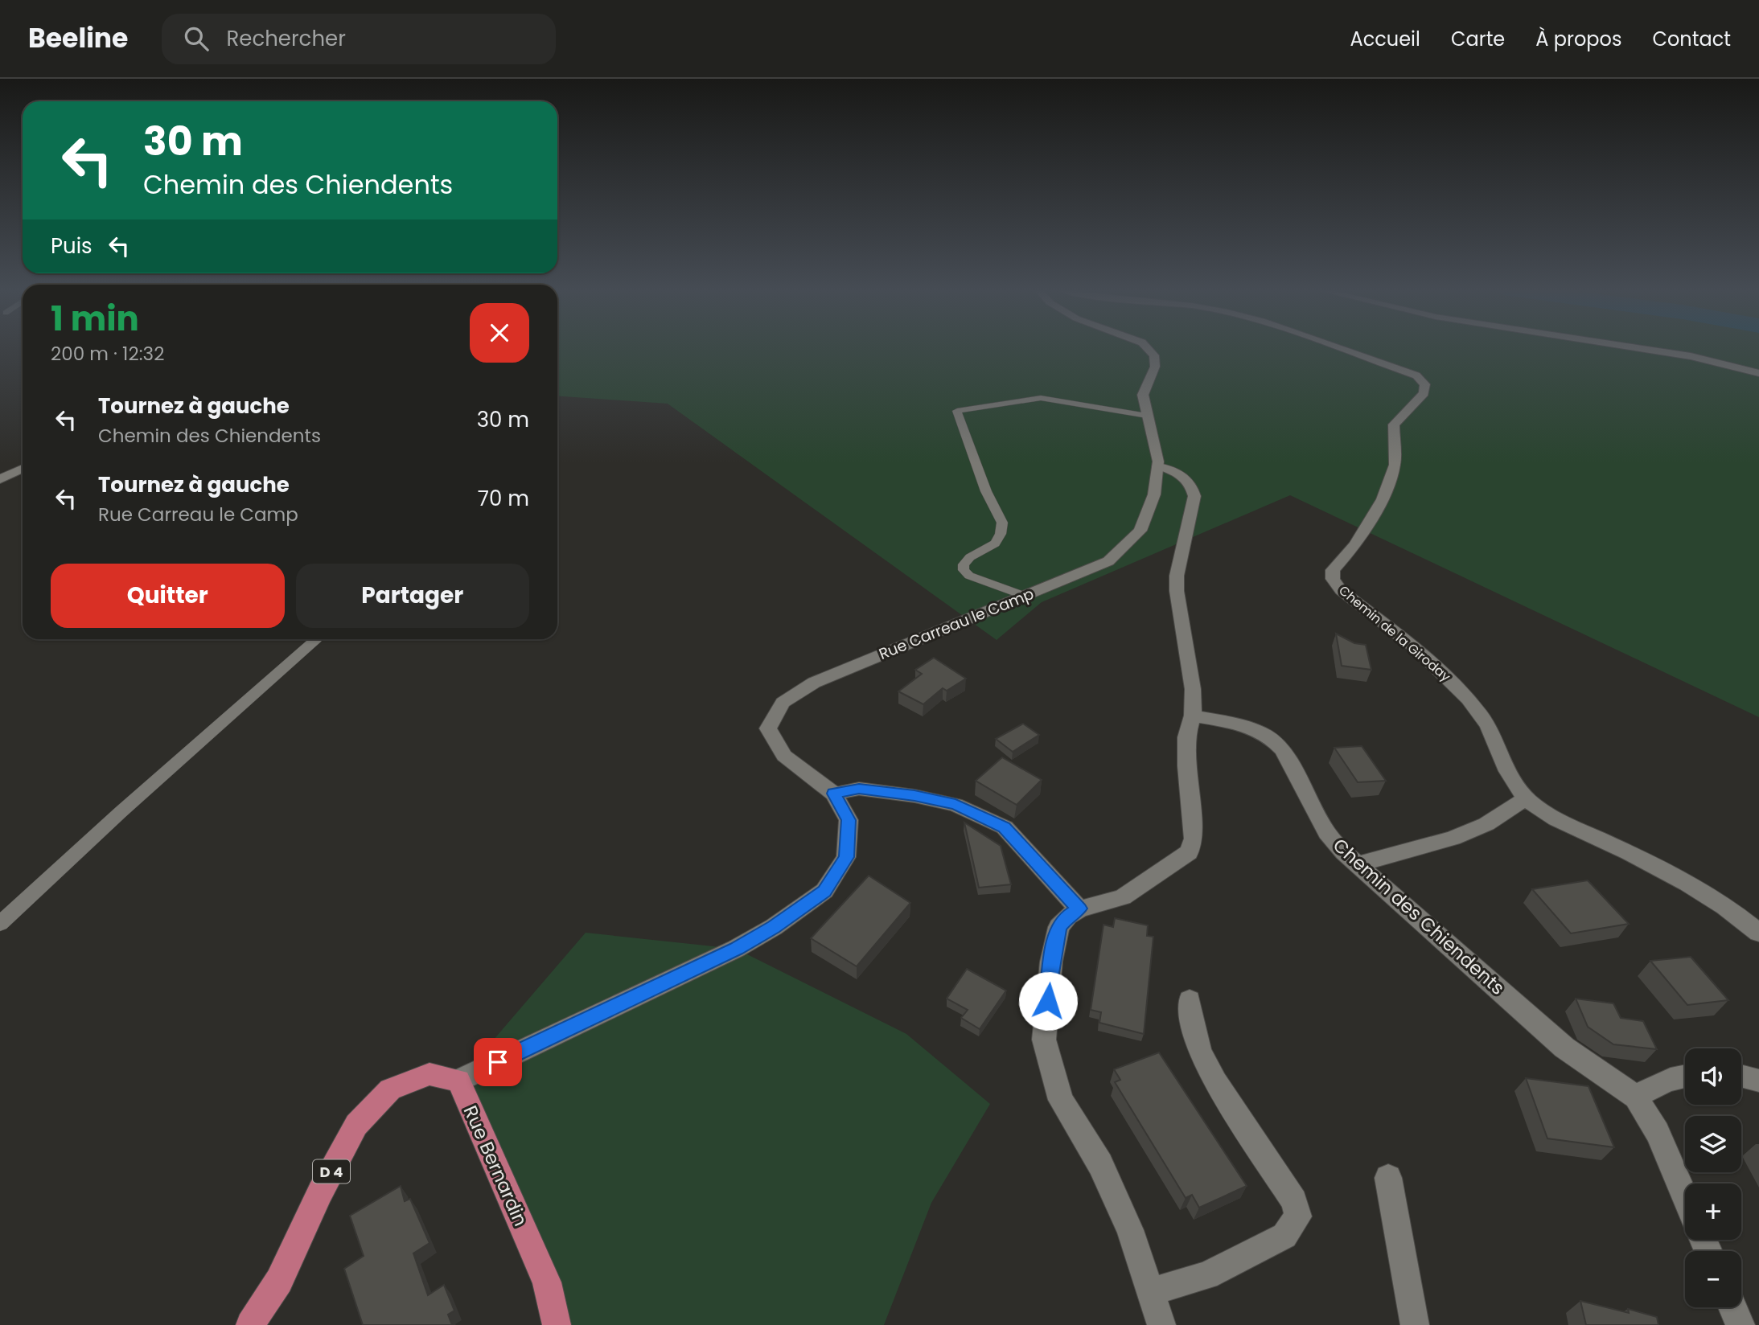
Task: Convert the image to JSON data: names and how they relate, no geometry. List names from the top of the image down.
{
  "streets": {
    "main road": ["Rue Bernardin", "D 4"],
    "street": ["Rue Carreau le Camp", "Chemin de la Giroday", "Chemin des Chiendents"]
  },
  "crossings": [
    ["Rue Carreau le Camp", "Rue Bernardin"],
    ["Rue Carreau le Camp", "D 4"],
    ["Rue Bernardin", "D 4"]
  ],
  "page": {
    "header": "Beeline",
    "search": "Rechercher",
    "nav": [
      "Accueil",
      "Carte",
      "À propos",
      "Contact"
    ],
    "turn": ["30 m", "Chemin des Chiendents"],
    "then": "Puis",
    "heading": ["1 min", "200 m · 12:32"],
    "list": [
      {
        "name": "Tournez à gauche",
        "note": "Chemin des Chiendents",
        "value": "30 m"
      },
      {
        "name": "Tournez à gauche",
        "note": "Rue Carreau le Camp",
        "value": "70 m"
      }
    ],
    "buttons": ["Quitter", "Partager"],
    "map_buttons": ["+", "−"]
  }
}
